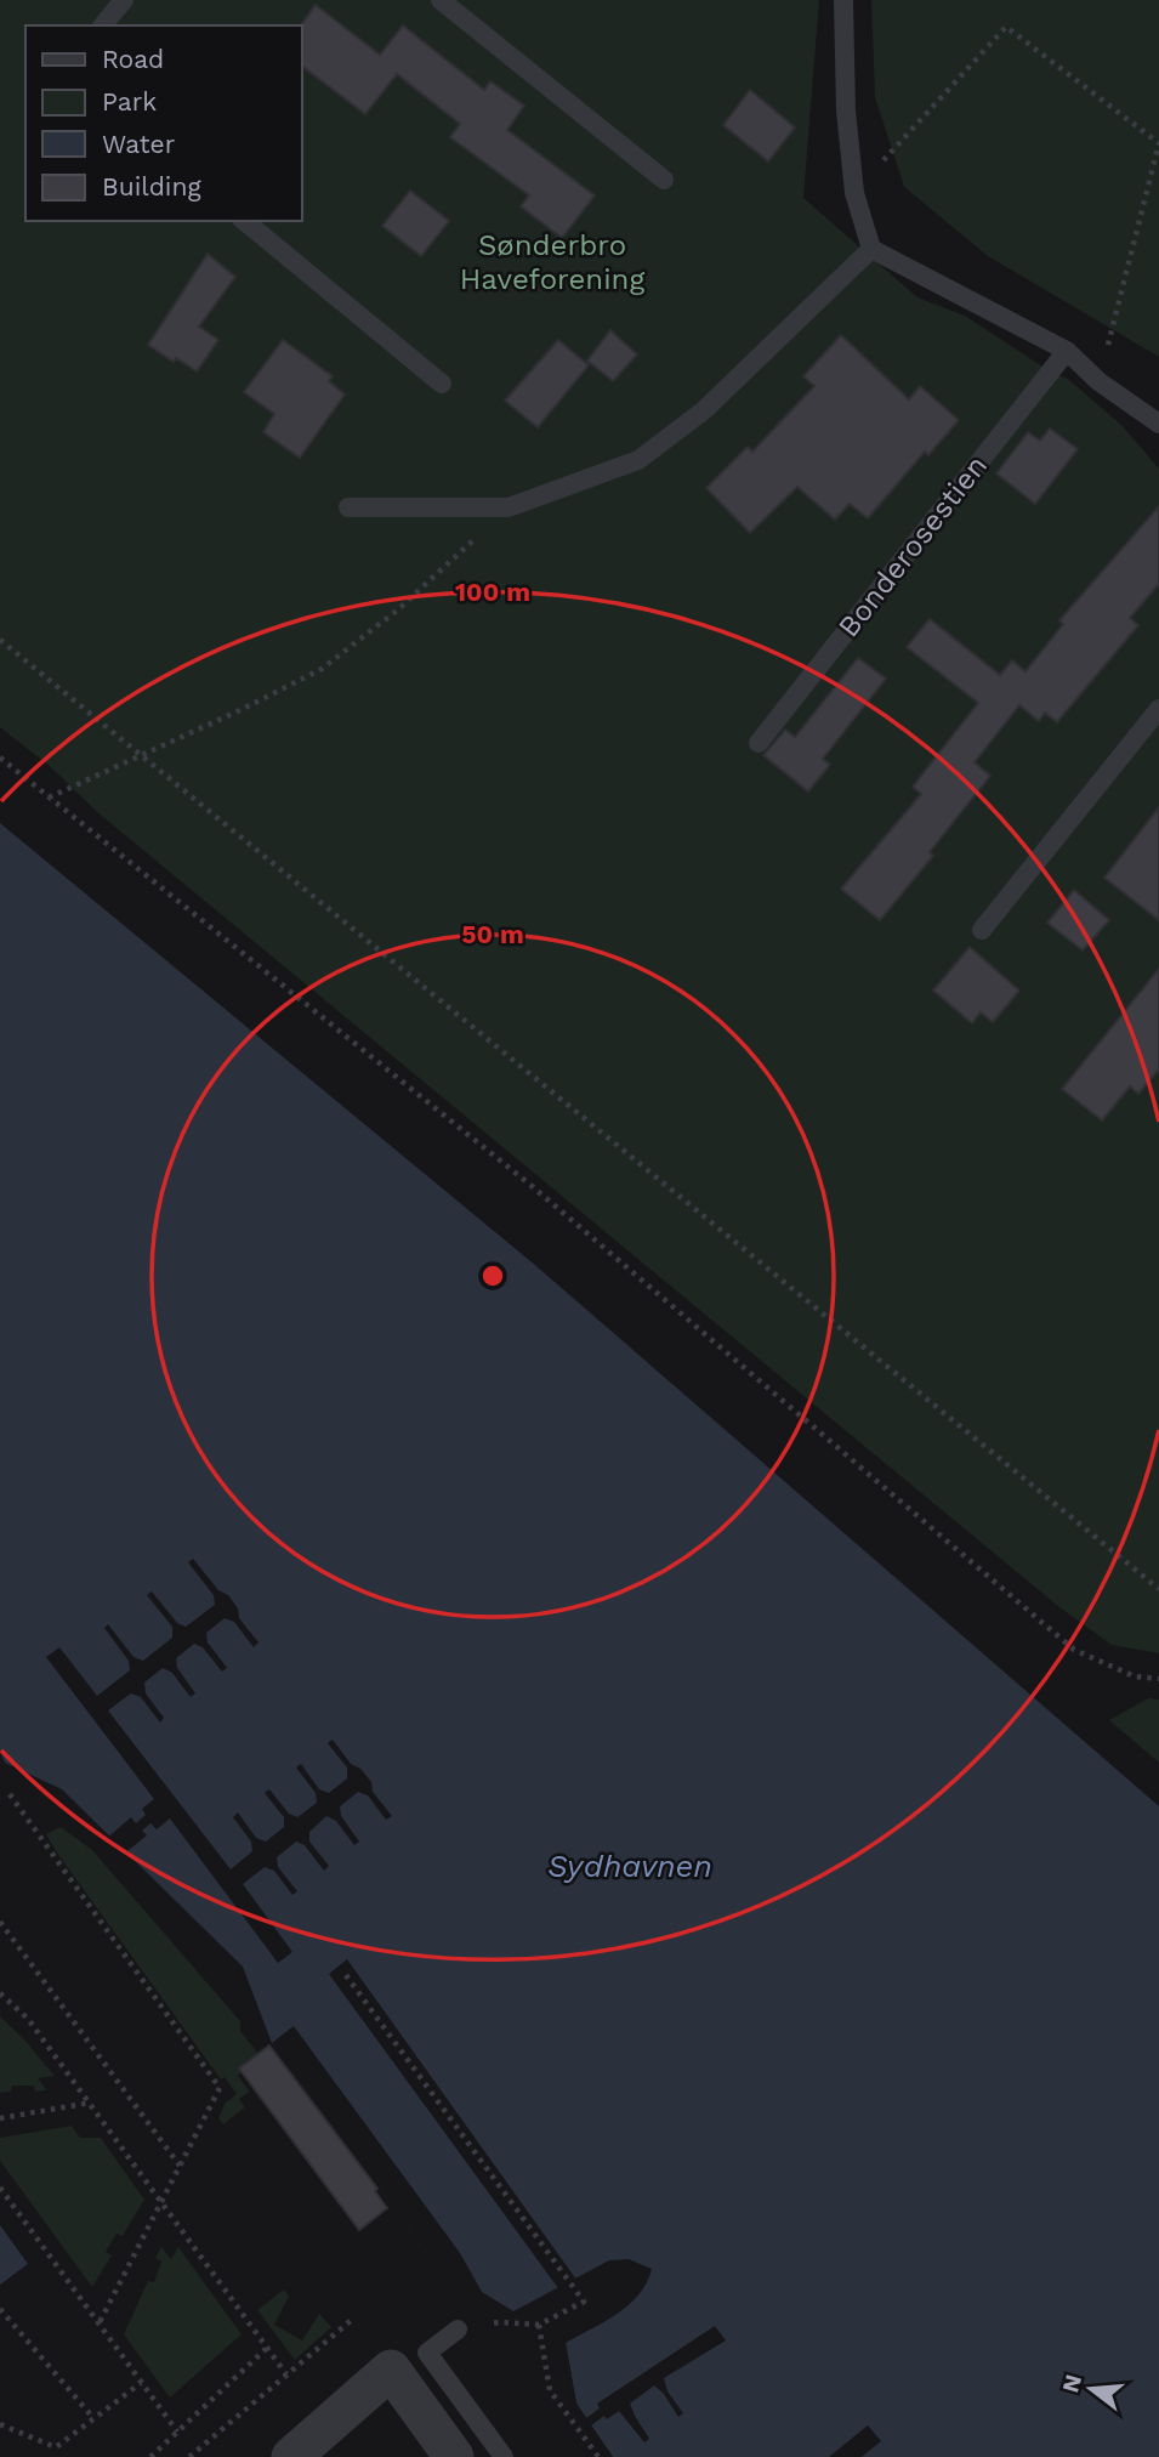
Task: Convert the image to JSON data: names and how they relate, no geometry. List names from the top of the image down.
{
  "streets": {
    "lane": ["Bonderosestien"]
  },
  "water": ["Sydhavnen"],
  "parks": ["Sønderbro Haveforening"],
  "legend": [
    "Road",
    "Park",
    "Water",
    "Building"
  ],
  "north": "left",
  "rings": ["100 m", "50 m"]
}
